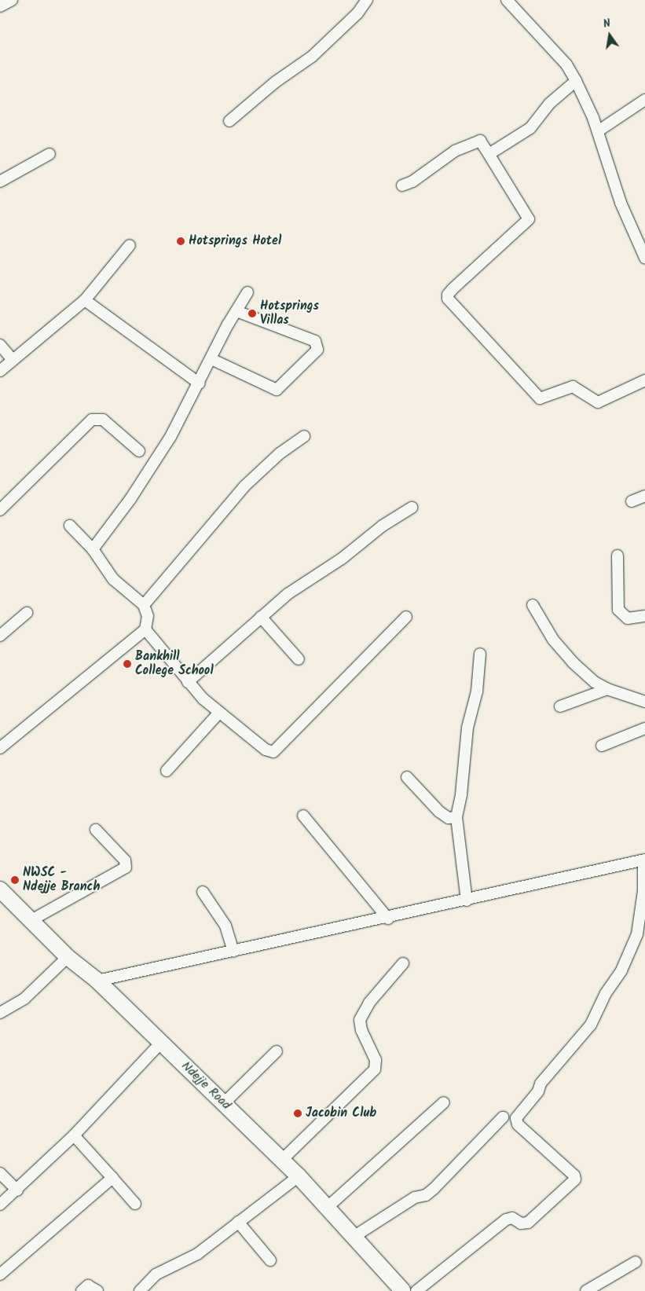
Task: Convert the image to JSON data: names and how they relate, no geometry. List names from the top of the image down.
{
  "streets": {
    "street": ["Ndejje Road"]
  },
  "places": [
    "Hotsprings Hotel",
    "Hotsprings Villas",
    "Bankhill College School",
    "NWSC - Ndejje Branch",
    "Jacobin Club"
  ],
  "north": "top"
}
